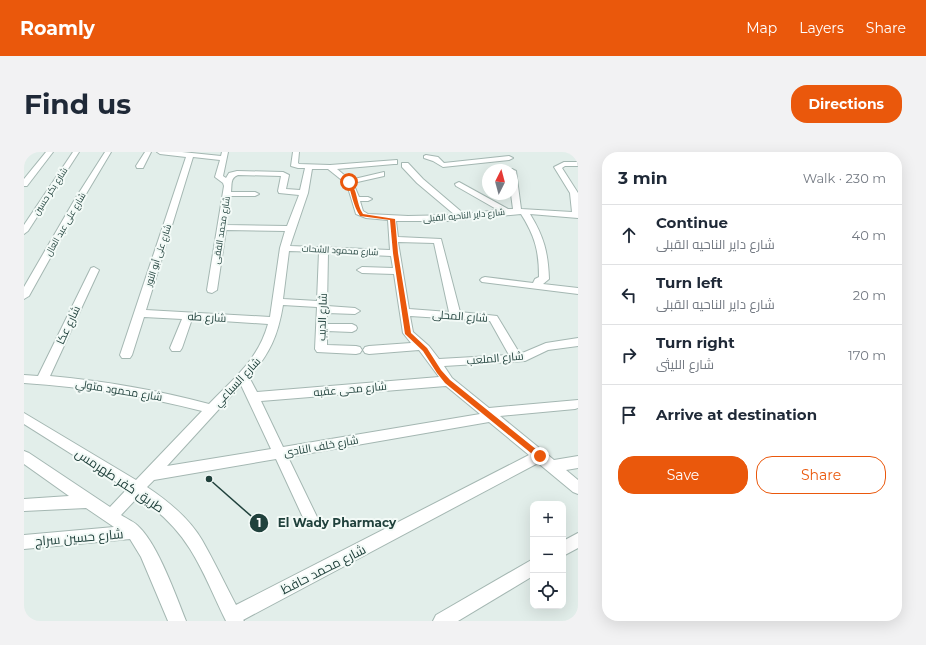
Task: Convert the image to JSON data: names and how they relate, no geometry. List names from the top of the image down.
{
  "streets": {
    "street": [
      "شارع بكر حسين",
      "شارع داير الناحيه القبلى",
      "شارع على عبد العال",
      "شارع محمد الفقى",
      "شارع محمود الشحات",
      "شارع على أبو النور",
      "شارع المحلى",
      "شارع طه",
      "شارع الديب",
      "شارع عكا",
      "شارع الملعب",
      "شارع السباعي",
      "شارع محى عقبه",
      "شارع محمود متولي",
      "شارع خلف النادى",
      "طريق كفر طهرمس",
      "شارع حسين سراج",
      "شارع محمد حافظ"
    ]
  },
  "crossings": [
    ["شارع محمود الشحات", "شارع الديب"],
    ["شارع محمود الشحات", "شارع السباعي"],
    ["شارع على أبو النور", "شارع طه"],
    ["شارع المحلى", "شارع الملعب"],
    ["شارع طه", "شارع السباعي"],
    ["شارع عكا", "شارع محمود متولي"],
    ["شارع السباعي", "شارع محمود متولي"],
    ["شارع السباعي", "شارع خلف النادى"],
    ["شارع السباعي", "طريق كفر طهرمس"],
    ["طريق كفر طهرمس", "شارع محمد حافظ"]
  ],
  "places": ["El Wady Pharmacy"],
  "north": "top",
  "page": {
    "header": "Roamly",
    "nav": ["Map", "Layers", "Share"],
    "buttons": [
      "Directions",
      ["Save", "Share"]
    ],
    "title": "Find us",
    "heading": ["3 min", "Walk · 230 m"],
    "list": [
      ["Continue", "شارع داير الناحيه القبلى", "40 m"],
      ["Turn left", "شارع داير الناحيه القبلى", "20 m"],
      ["Turn right", "شارع الليثى", "170 m"],
      "Arrive at destination"
    ],
    "map_buttons": ["+", "−"]
  }
}
